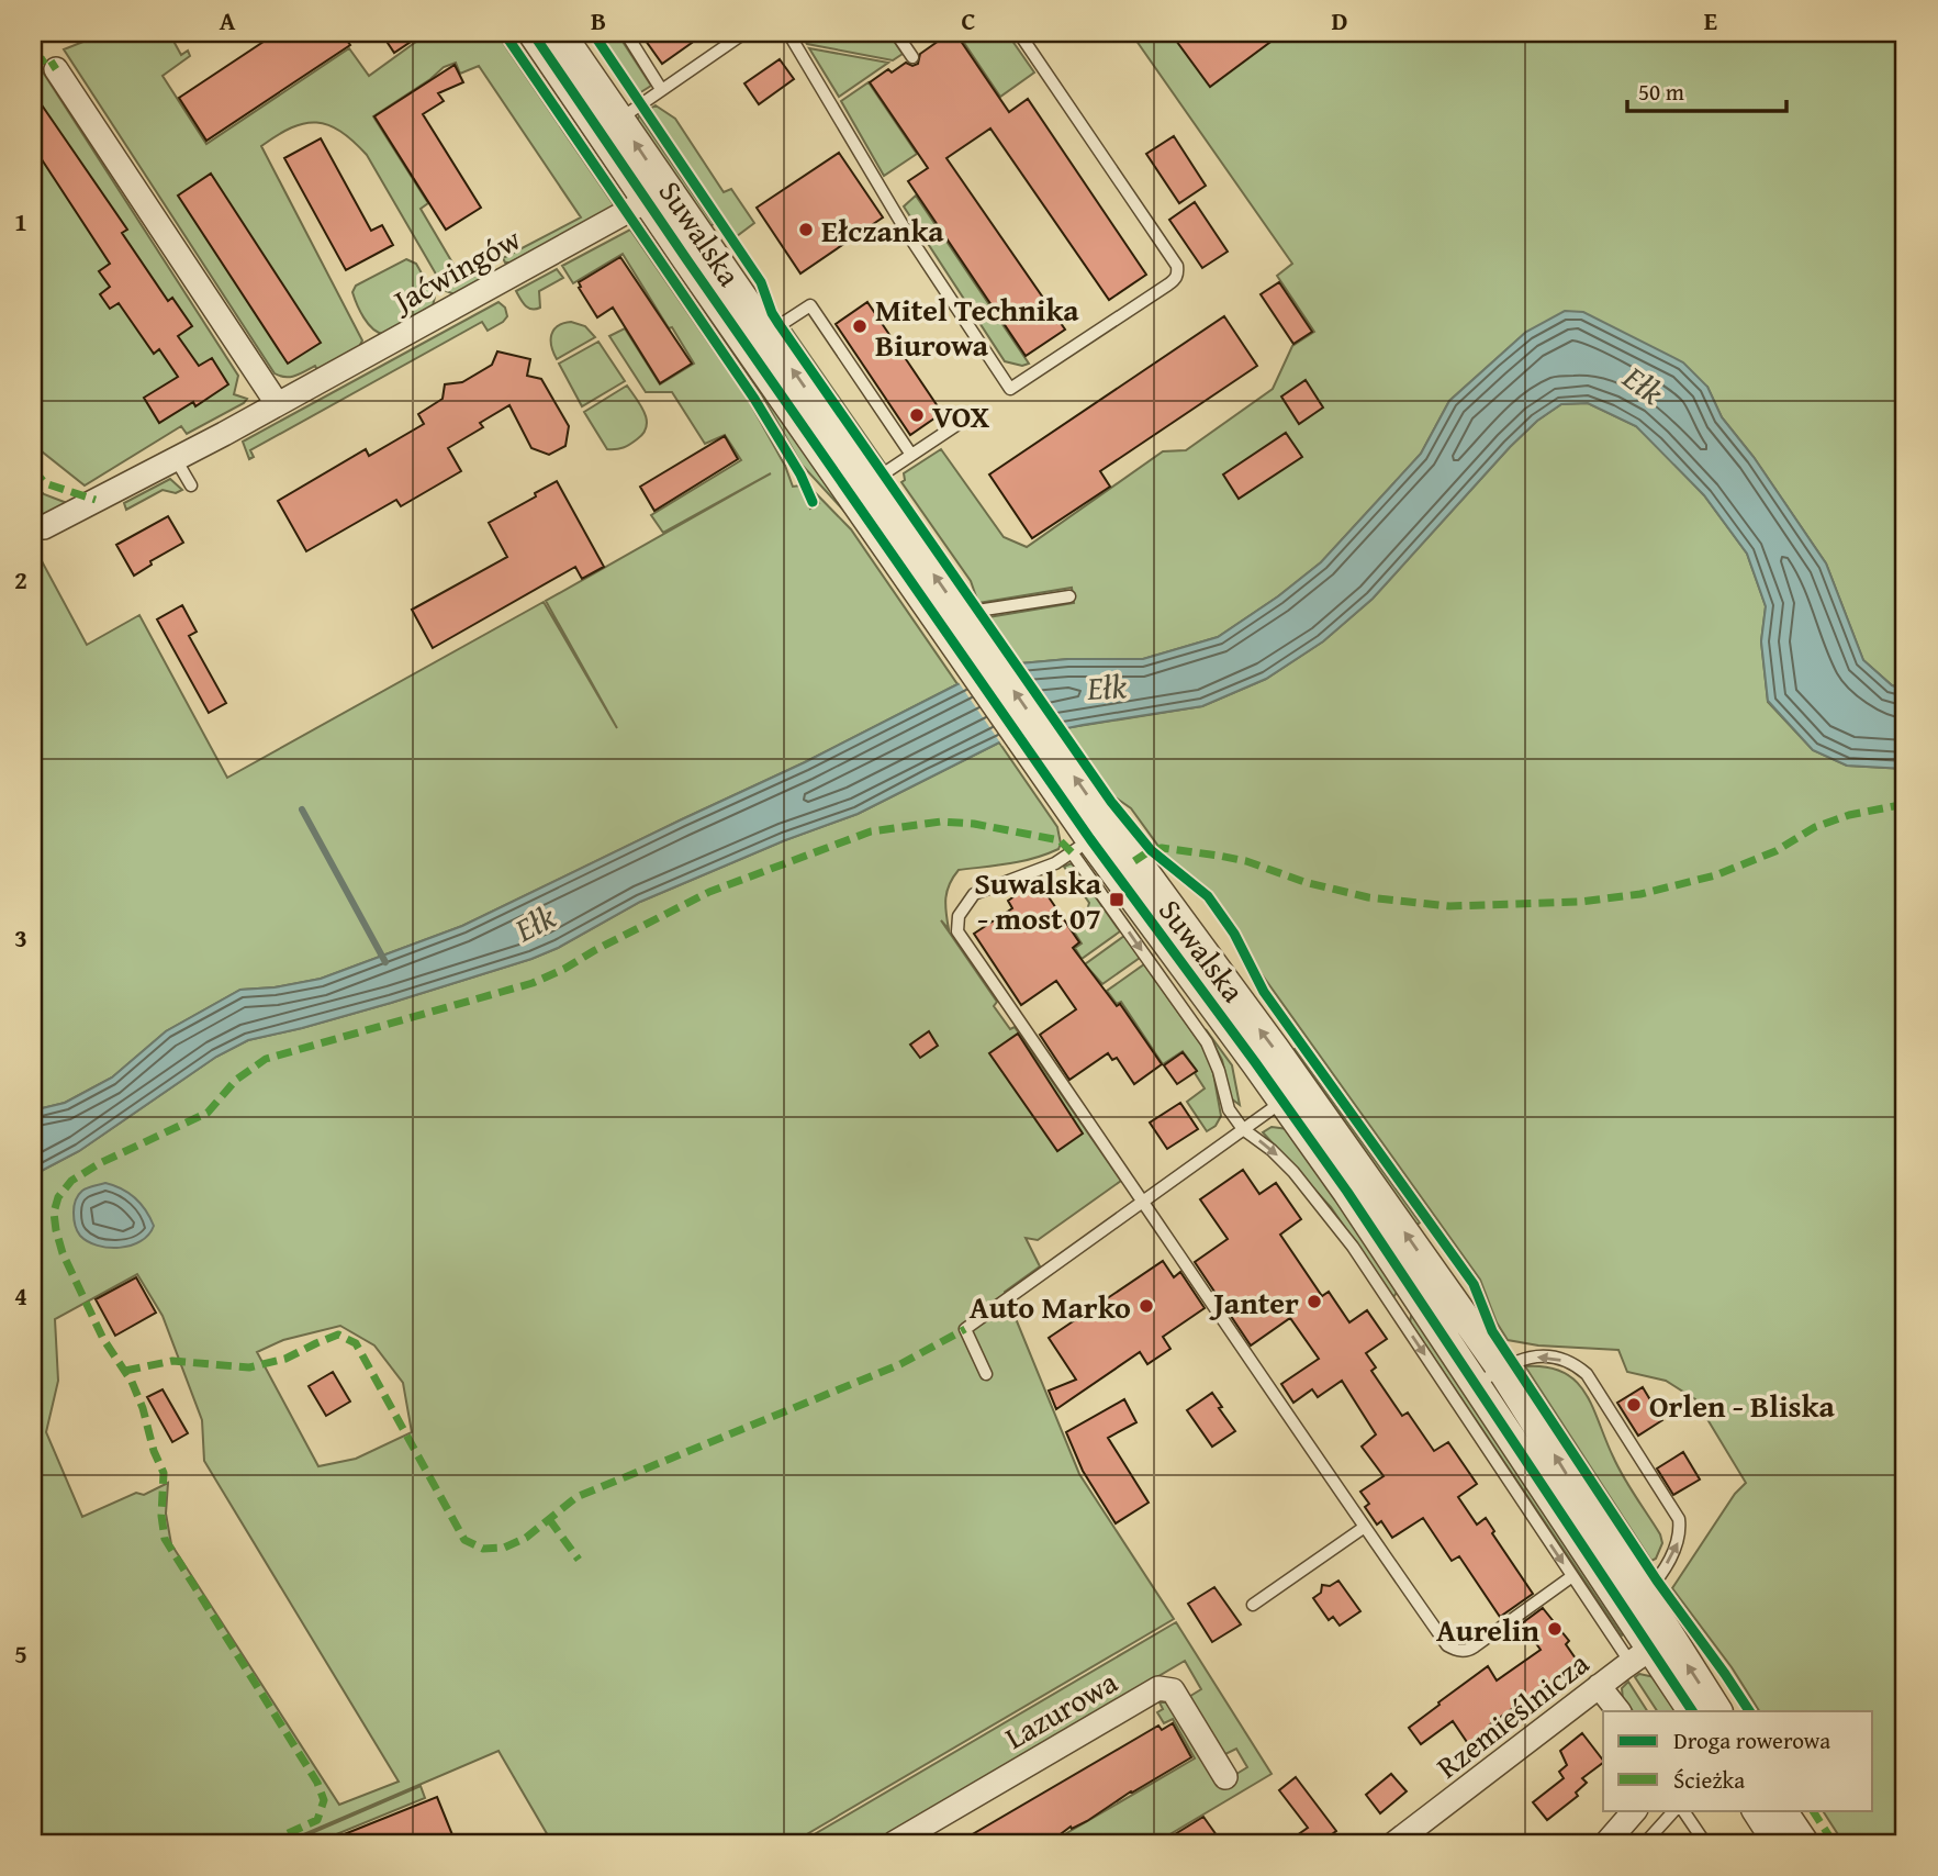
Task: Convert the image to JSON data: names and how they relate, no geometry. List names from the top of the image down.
{
  "streets": {
    "street": [
      "Suwalska",
      "Jaćwingów",
      "Lazurowa",
      "Rzemieślnicza"
    ]
  },
  "crossings": [
    ["Suwalska", "Jaćwingów"],
    ["Suwalska", "Rzemieślnicza"]
  ],
  "water": ["Ełk"],
  "places": {
    "other": [
      "Ełczanka",
      "Mitel Technika Biurowa",
      "VOX",
      "Janter",
      "Auto Marko",
      "Orlen - Bliska",
      "Aurelin"
    ],
    "transit": ["Suwalska - most 07"]
  },
  "legend": ["Droga rowerowa", "Ścieżka"],
  "scale_bar": "50 m",
  "grid": {
    "columns": [
      "A",
      "B",
      "C",
      "D",
      "E"
    ],
    "rows": [
      "1",
      "2",
      "3",
      "4",
      "5"
    ]
  }
}
